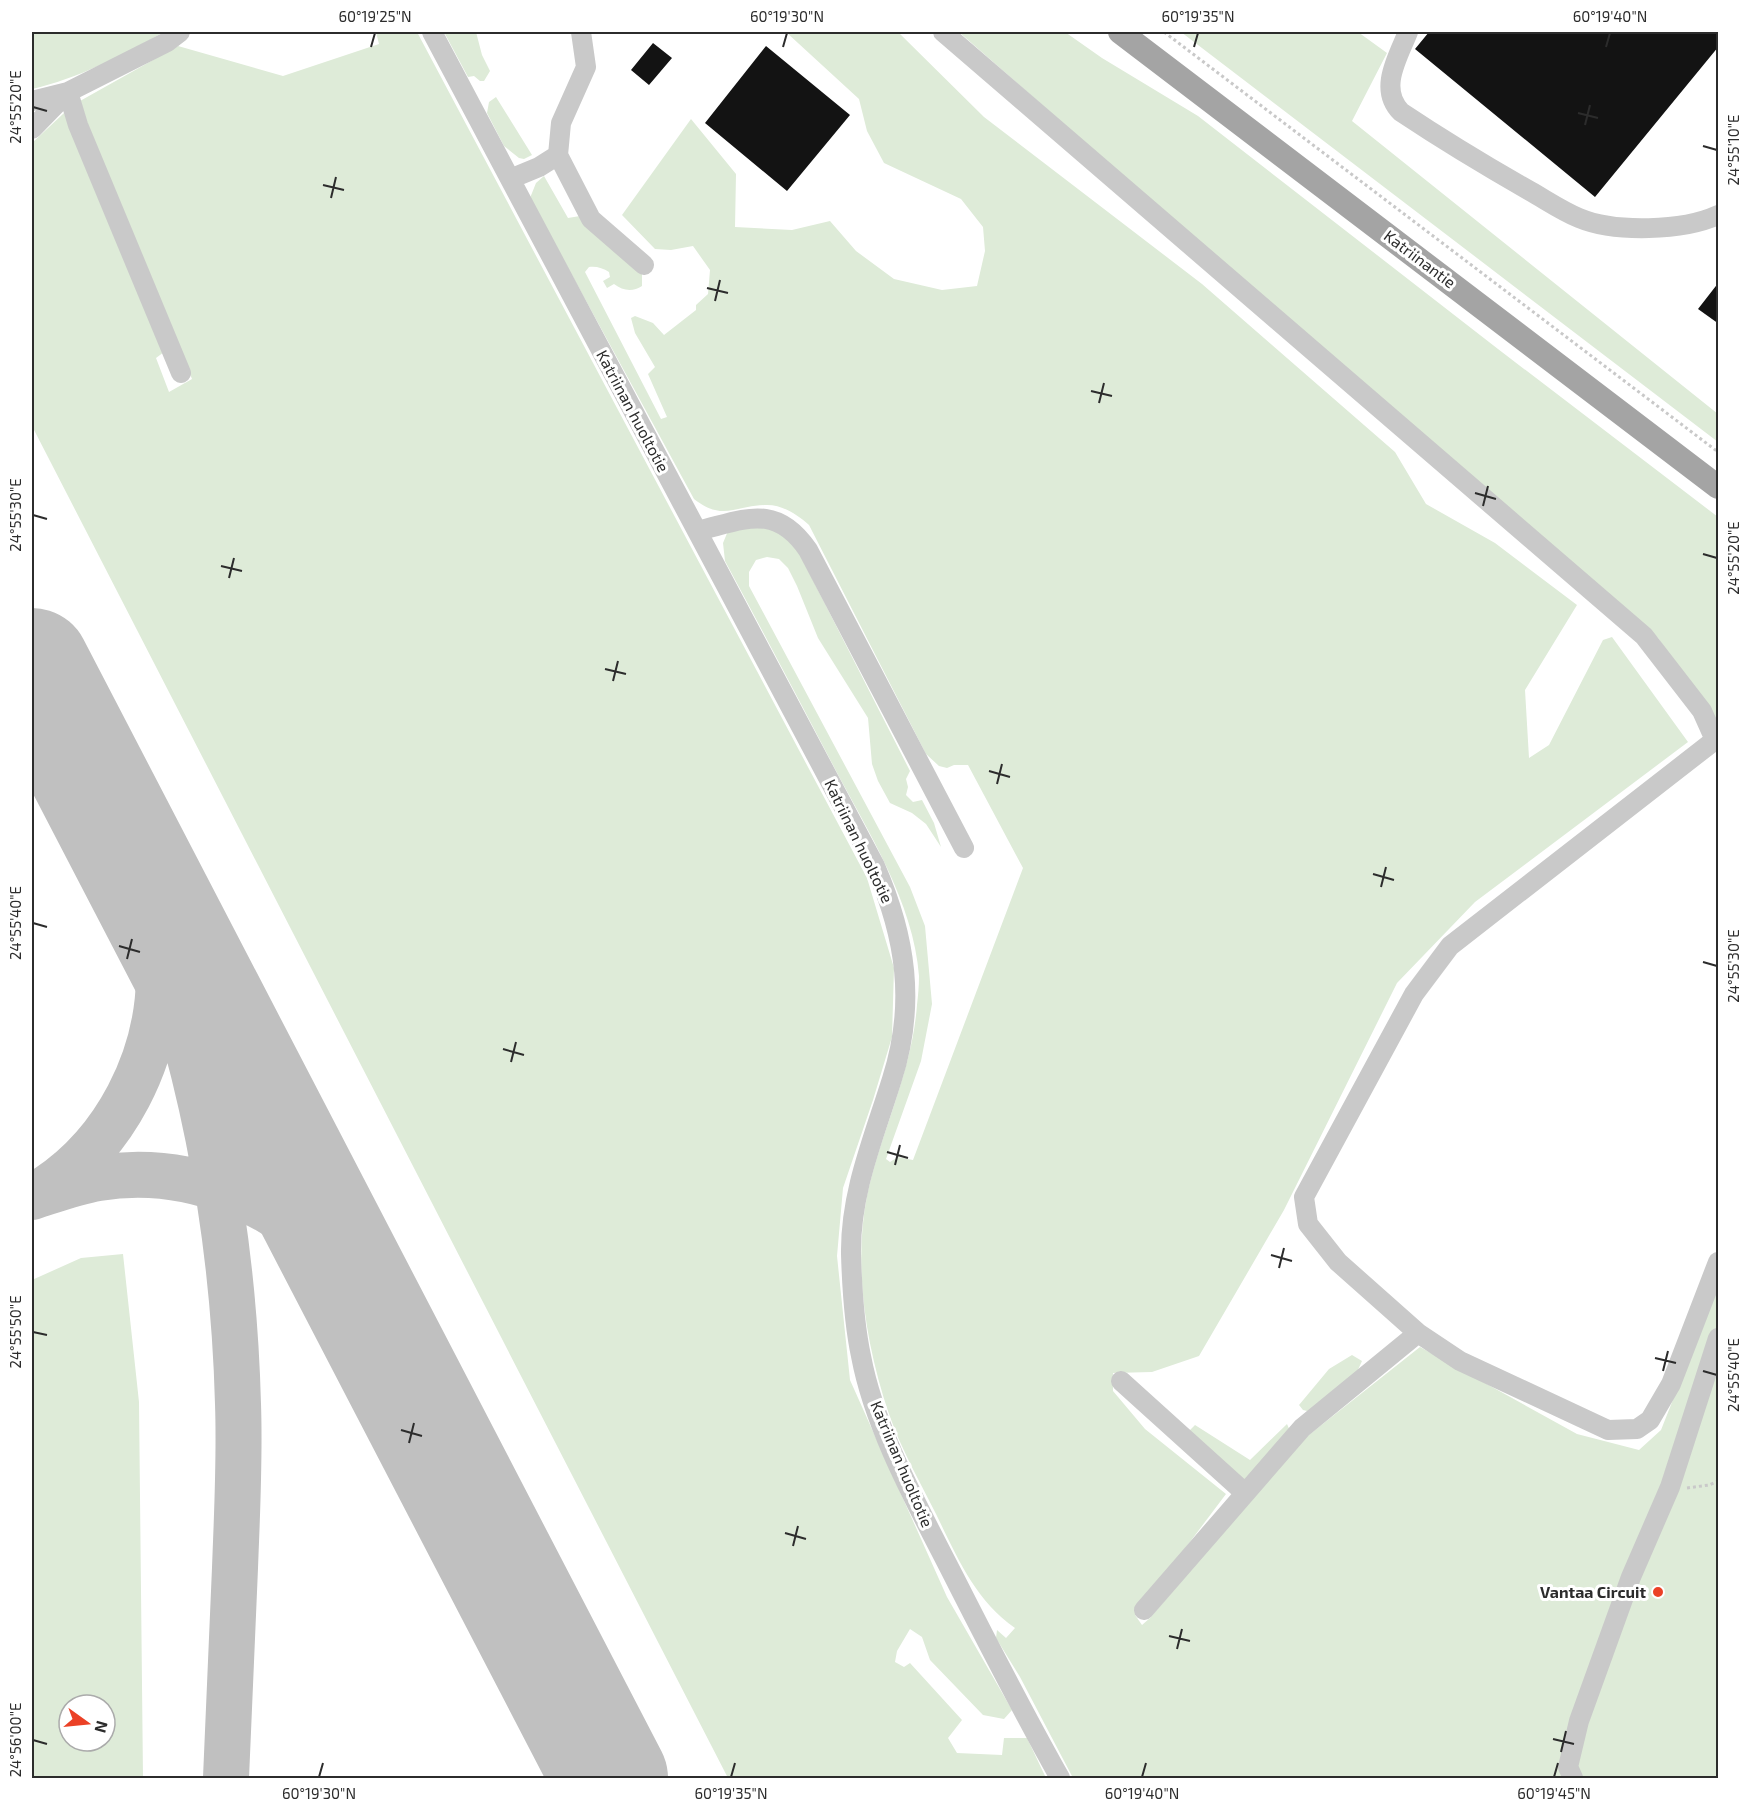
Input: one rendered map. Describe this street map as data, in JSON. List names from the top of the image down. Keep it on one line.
{"streets":{"main road":["Katriinantie"],"lane":["Katriinan huoltotie"]},"places":["Vantaa Circuit"],"north":"right","coordinates":["60°19'25\"N","60°19'30\"N","60°19'35\"N","60°19'40\"N","24°55'20\"E","24°55'10\"E","24°55'30\"E","24°55'40\"E","24°55'50\"E","24°56'00\"E","60°19'45\"N"]}
